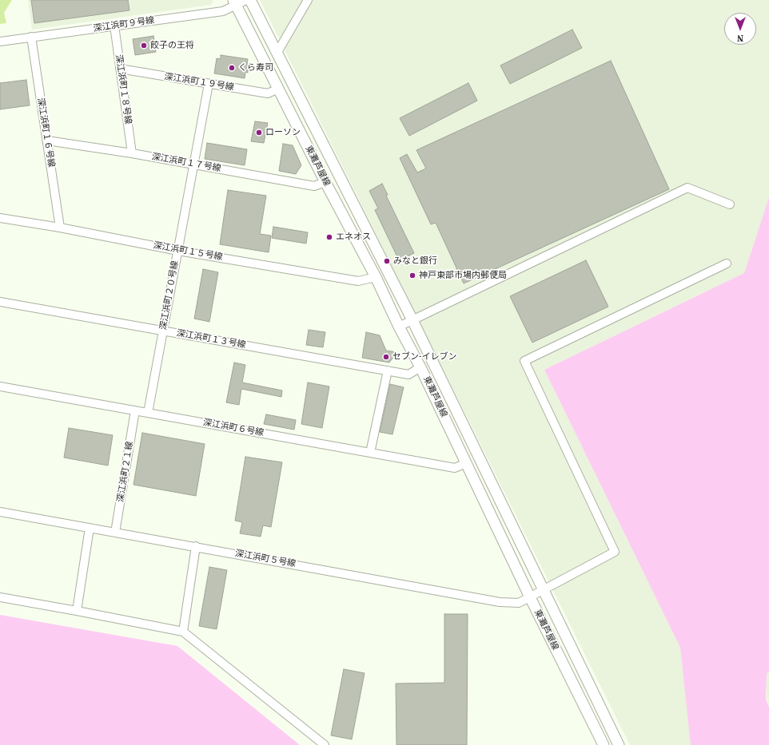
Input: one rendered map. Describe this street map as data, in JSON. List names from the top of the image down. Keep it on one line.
{"streets":{"main road":["東灘芦屋線"],"street":["深江浜町９号線","深江浜町１９号線","深江浜町１８号線","深江浜町１６号線","深江浜町１７号線","深江浜町１５号線","深江浜町２０号線","深江浜町１３号線","深江浜町６号線","深江浜町２１線","深江浜町５号線"]},"crossings":[["深江浜町９号線","深江浜町１８号線"],["深江浜町９号線","深江浜町１６号線"],["深江浜町９号線","東灘芦屋線"],["深江浜町１９号線","深江浜町１８号線"],["深江浜町１９号線","東灘芦屋線"],["深江浜町１９号線","深江浜町２０号線"],["深江浜町１８号線","深江浜町１７号線"],["深江浜町１６号線","深江浜町１７号線"],["深江浜町１６号線","深江浜町１５号線"],["深江浜町１７号線","東灘芦屋線"],["深江浜町１７号線","深江浜町２０号線"],["東灘芦屋線","深江浜町１５号線"],["東灘芦屋線","深江浜町１３号線"],["東灘芦屋線","深江浜町６号線"],["東灘芦屋線","深江浜町５号線"],["深江浜町１５号線","深江浜町２０号線"],["深江浜町２０号線","深江浜町１３号線"],["深江浜町２０号線","深江浜町６号線"],["深江浜町６号線","深江浜町２１線"],["深江浜町２１線","深江浜町５号線"]],"places":["餃子の王将","くら寿司","ローソン","エネオス","みなと銀行","神戸東部市場内郵便局","セブン-イレブン"],"north":"bottom"}
